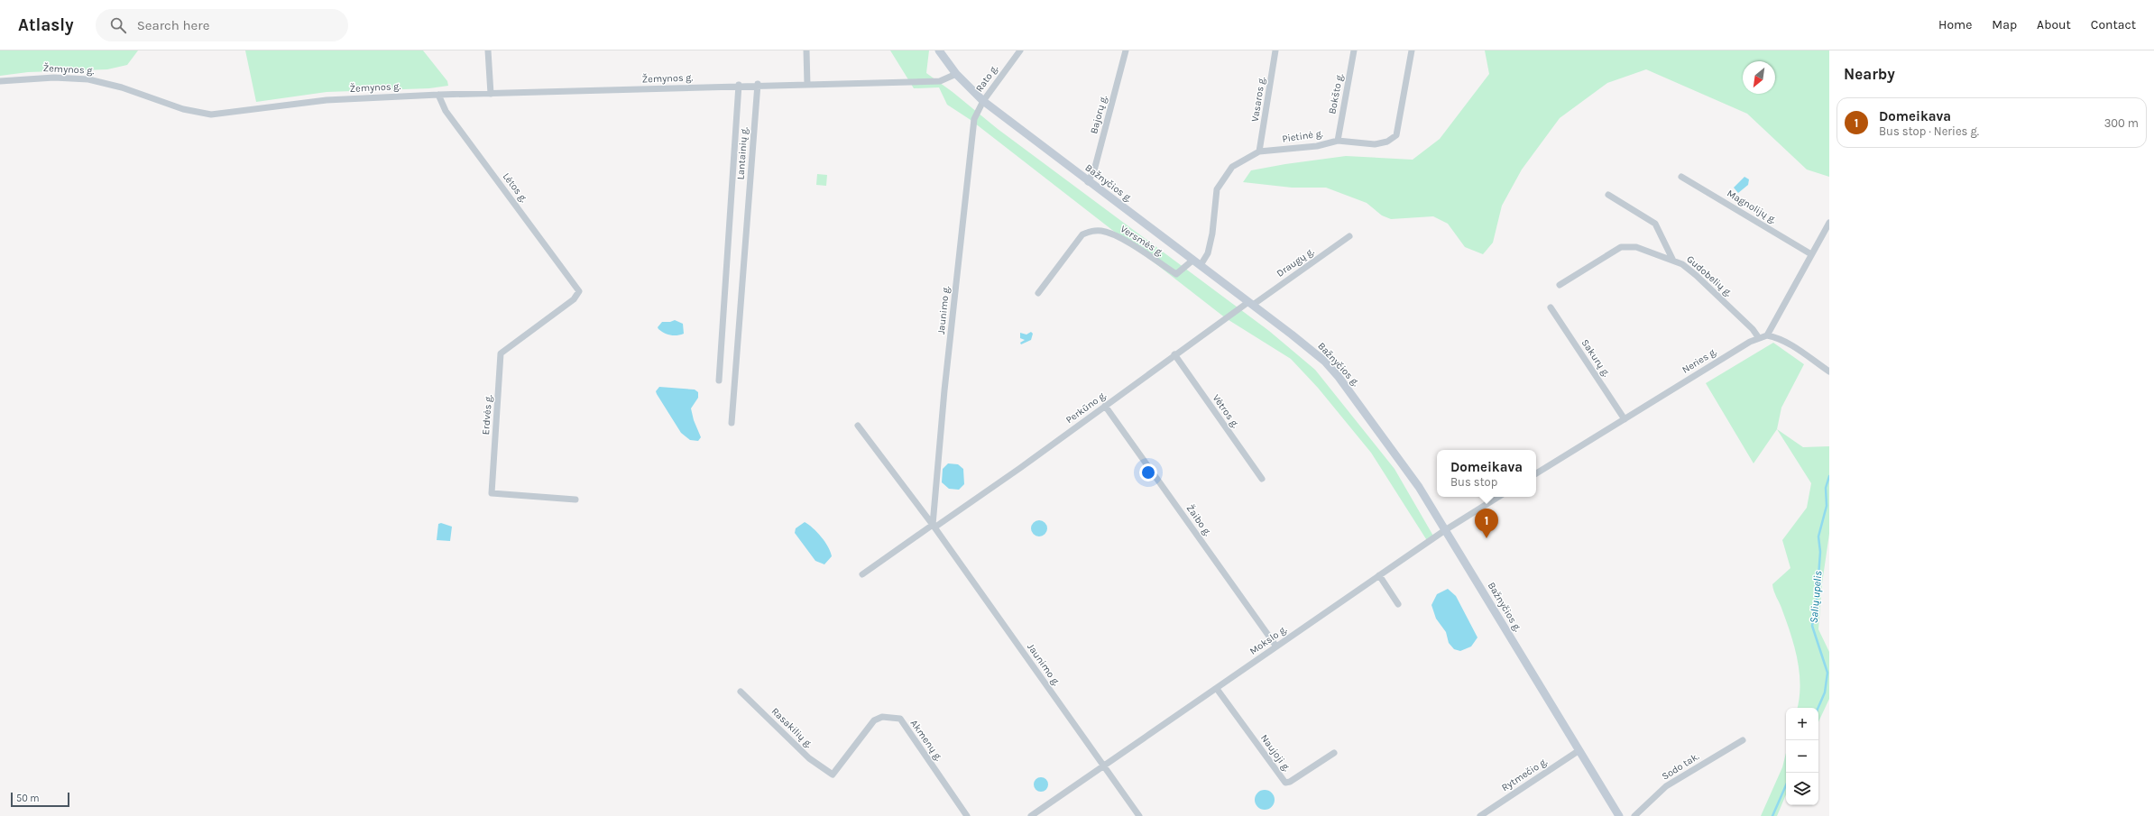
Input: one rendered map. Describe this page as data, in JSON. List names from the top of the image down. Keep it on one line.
{"streets":{"main road":["Bažnyčios g."],"street":["Žemynos g.","Rato g.","Bokšto g.","Vasaros g.","Bajorų g.","Pietinė g.","Lantainių g.","Lėtos g.","Magnolijų g.","Versmės g.","Draugų g.","Gudobelių g.","Jaunimo g.","Sakurų g.","Neries g.","Perkūno g.","Vėtros g.","Erdvės g.","Žaibo g.","Mokslo g.","Rasakilių g.","Akmenų g.","Naujoji g.","Sodo tak.","Rytmečio g."]},"crossings":[["Žemynos g.","Lantainių g."],["Žemynos g.","Lėtos g."],["Rato g.","Bažnyčios g."],["Rato g.","Jaunimo g."],["Bokšto g.","Pietinė g."],["Vasaros g.","Pietinė g."],["Bajorų g.","Bažnyčios g."],["Pietinė g.","Bažnyčios g."],["Pietinė g.","Versmės g."],["Bažnyčios g.","Versmės g."],["Bažnyčios g.","Draugų g."],["Bažnyčios g.","Jaunimo g."],["Bažnyčios g.","Perkūno g."],["Bažnyčios g.","Mokslo g."],["Bažnyčios g.","Rytmečio g."],["Lėtos g.","Erdvės g."],["Draugų g.","Perkūno g."],["Gudobelių g.","Neries g."],["Jaunimo g.","Perkūno g."],["Jaunimo g.","Mokslo g."],["Sakurų g.","Neries g."],["Perkūno g.","Vėtros g."],["Perkūno g.","Žaibo g."],["Žaibo g.","Mokslo g."],["Mokslo g.","Naujoji g."],["Rasakilių g.","Akmenų g."]],"water":["Salių upelis"],"scale_bar":"50 m","north":"bottom left","page":{"header":"Atlasly","search":"Search here","nav":["Home","Map","About","Contact"],"heading":"Nearby","list":[{"mark":"1","name":"Domeikava","note":"Bus stop · Neries g.","value":"300 m"}],"popup":["Domeikava","Bus stop"],"pins":"1","map_buttons":["+","−"],"scale":"50 m"}}
